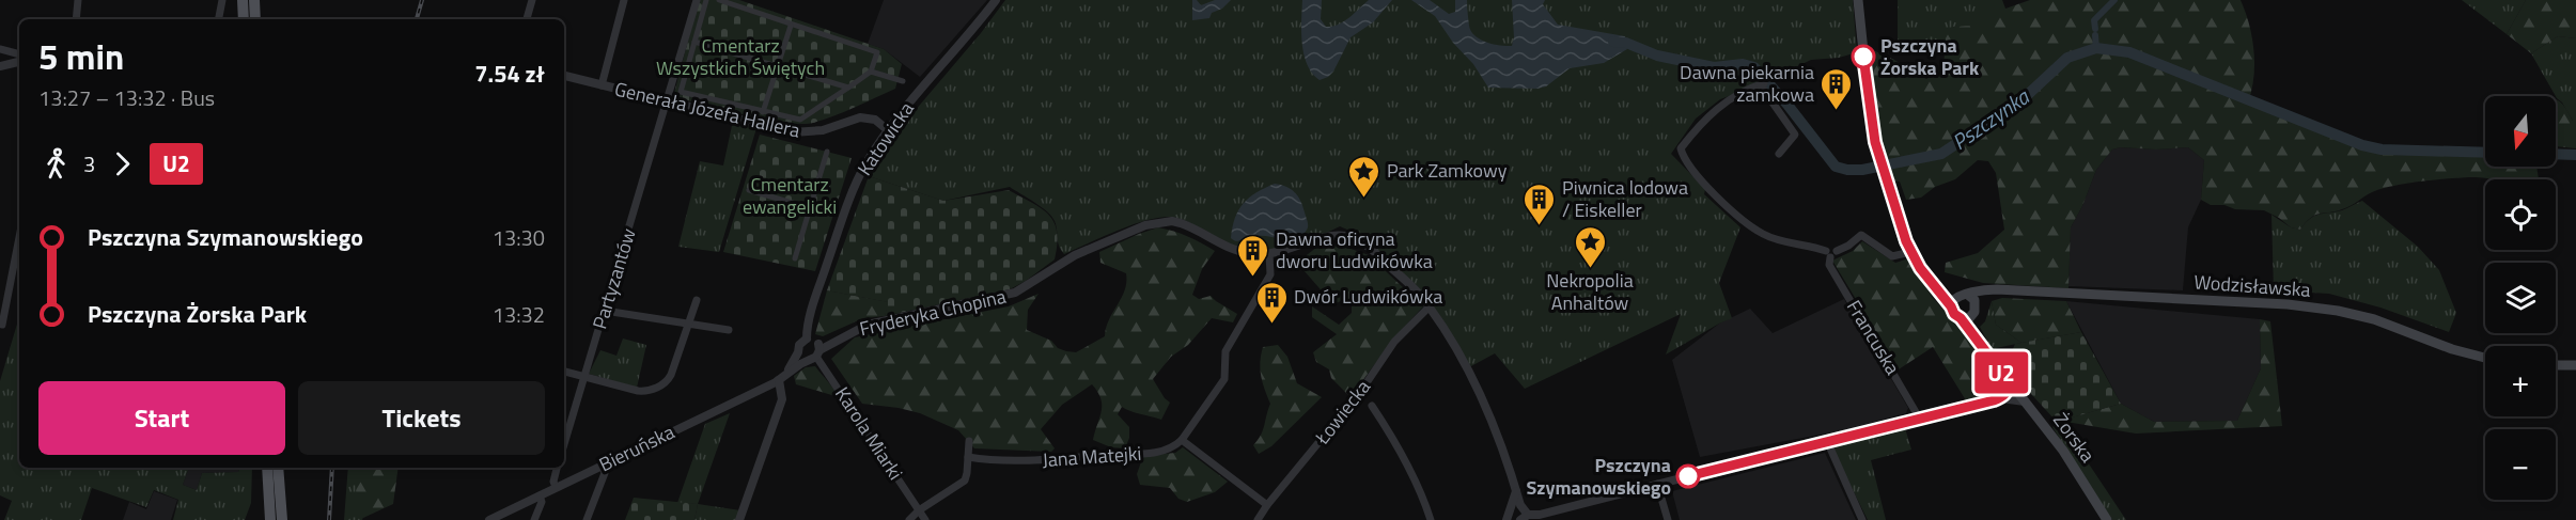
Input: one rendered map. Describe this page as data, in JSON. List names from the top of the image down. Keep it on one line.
{"streets":{"main road":["Wodzisławska","Żorska"],"street":["Generała Józefa Hallera","Katowicka","Partyzantów","Fryderyka Chopina","Francuska","Łowiecka","Karola Miarki","Bieruńska","Jana Matejki"]},"crossings":[["Generała Józefa Hallera","Katowicka"],["Generała Józefa Hallera","Partyzantów"],["Wodzisławska","Żorska"],["Fryderyka Chopina","Łowiecka"],["Fryderyka Chopina","Karola Miarki"],["Fryderyka Chopina","Bieruńska"],["Karola Miarki","Bieruńska"]],"water":["Pszczynka"],"parks":["Cmentarz Wszystkich Świętych","Cmentarz ewangelicki"],"places":{"other":["Pszczyna Żorska Park","Pszczyna Szymanowskiego"],"building":["Dawna piekarnia zamkowa","Piwnica lodowa / Eiskeller","Dawna oficyna dworu Ludwikówka","Dwór Ludwikówka"],"place":["Park Zamkowy","Nekropolia Anhaltów"]},"lines":["bus line U2"],"north":"bottom","page":{"on_map":"U2","heading":["5 min","13:27 – 13:32 · Bus","7.54 zł"],"map_buttons":["+","−"],"legs":["3","U2"],"list":[{"name":"Pszczyna Szymanowskiego","value":"13:30"},{"name":"Pszczyna Żorska Park","value":"13:32"}],"buttons":["Start","Tickets"]}}
